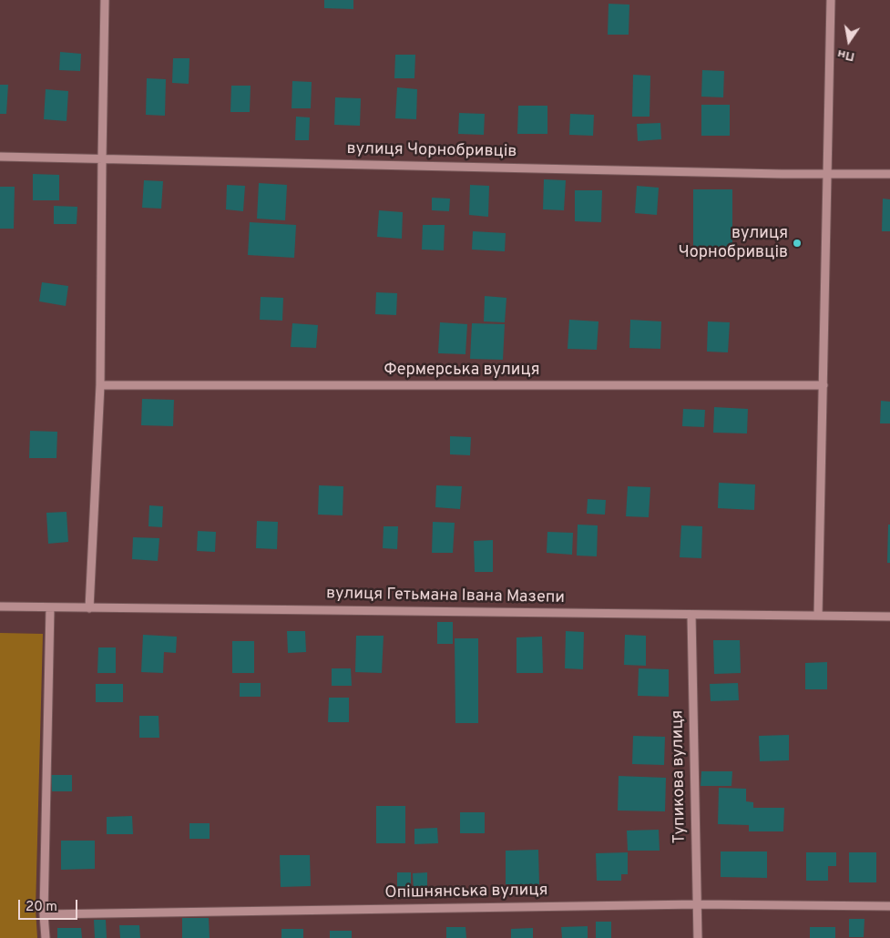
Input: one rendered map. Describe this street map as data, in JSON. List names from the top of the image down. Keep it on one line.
{"streets":{"street":["вулиця Чорнобривців","Фермерська вулиця","вулиця Гетьмана Івана Мазепи","Тупикова вулиця","Опішнянська вулиця"]},"crossings":[["вулиця Гетьмана Івана Мазепи","Тупикова вулиця"],["Тупикова вулиця","Опішнянська вулиця"]],"places":["вулиця Чорнобривців"],"scale_bar":"20 m","north":"bottom"}
